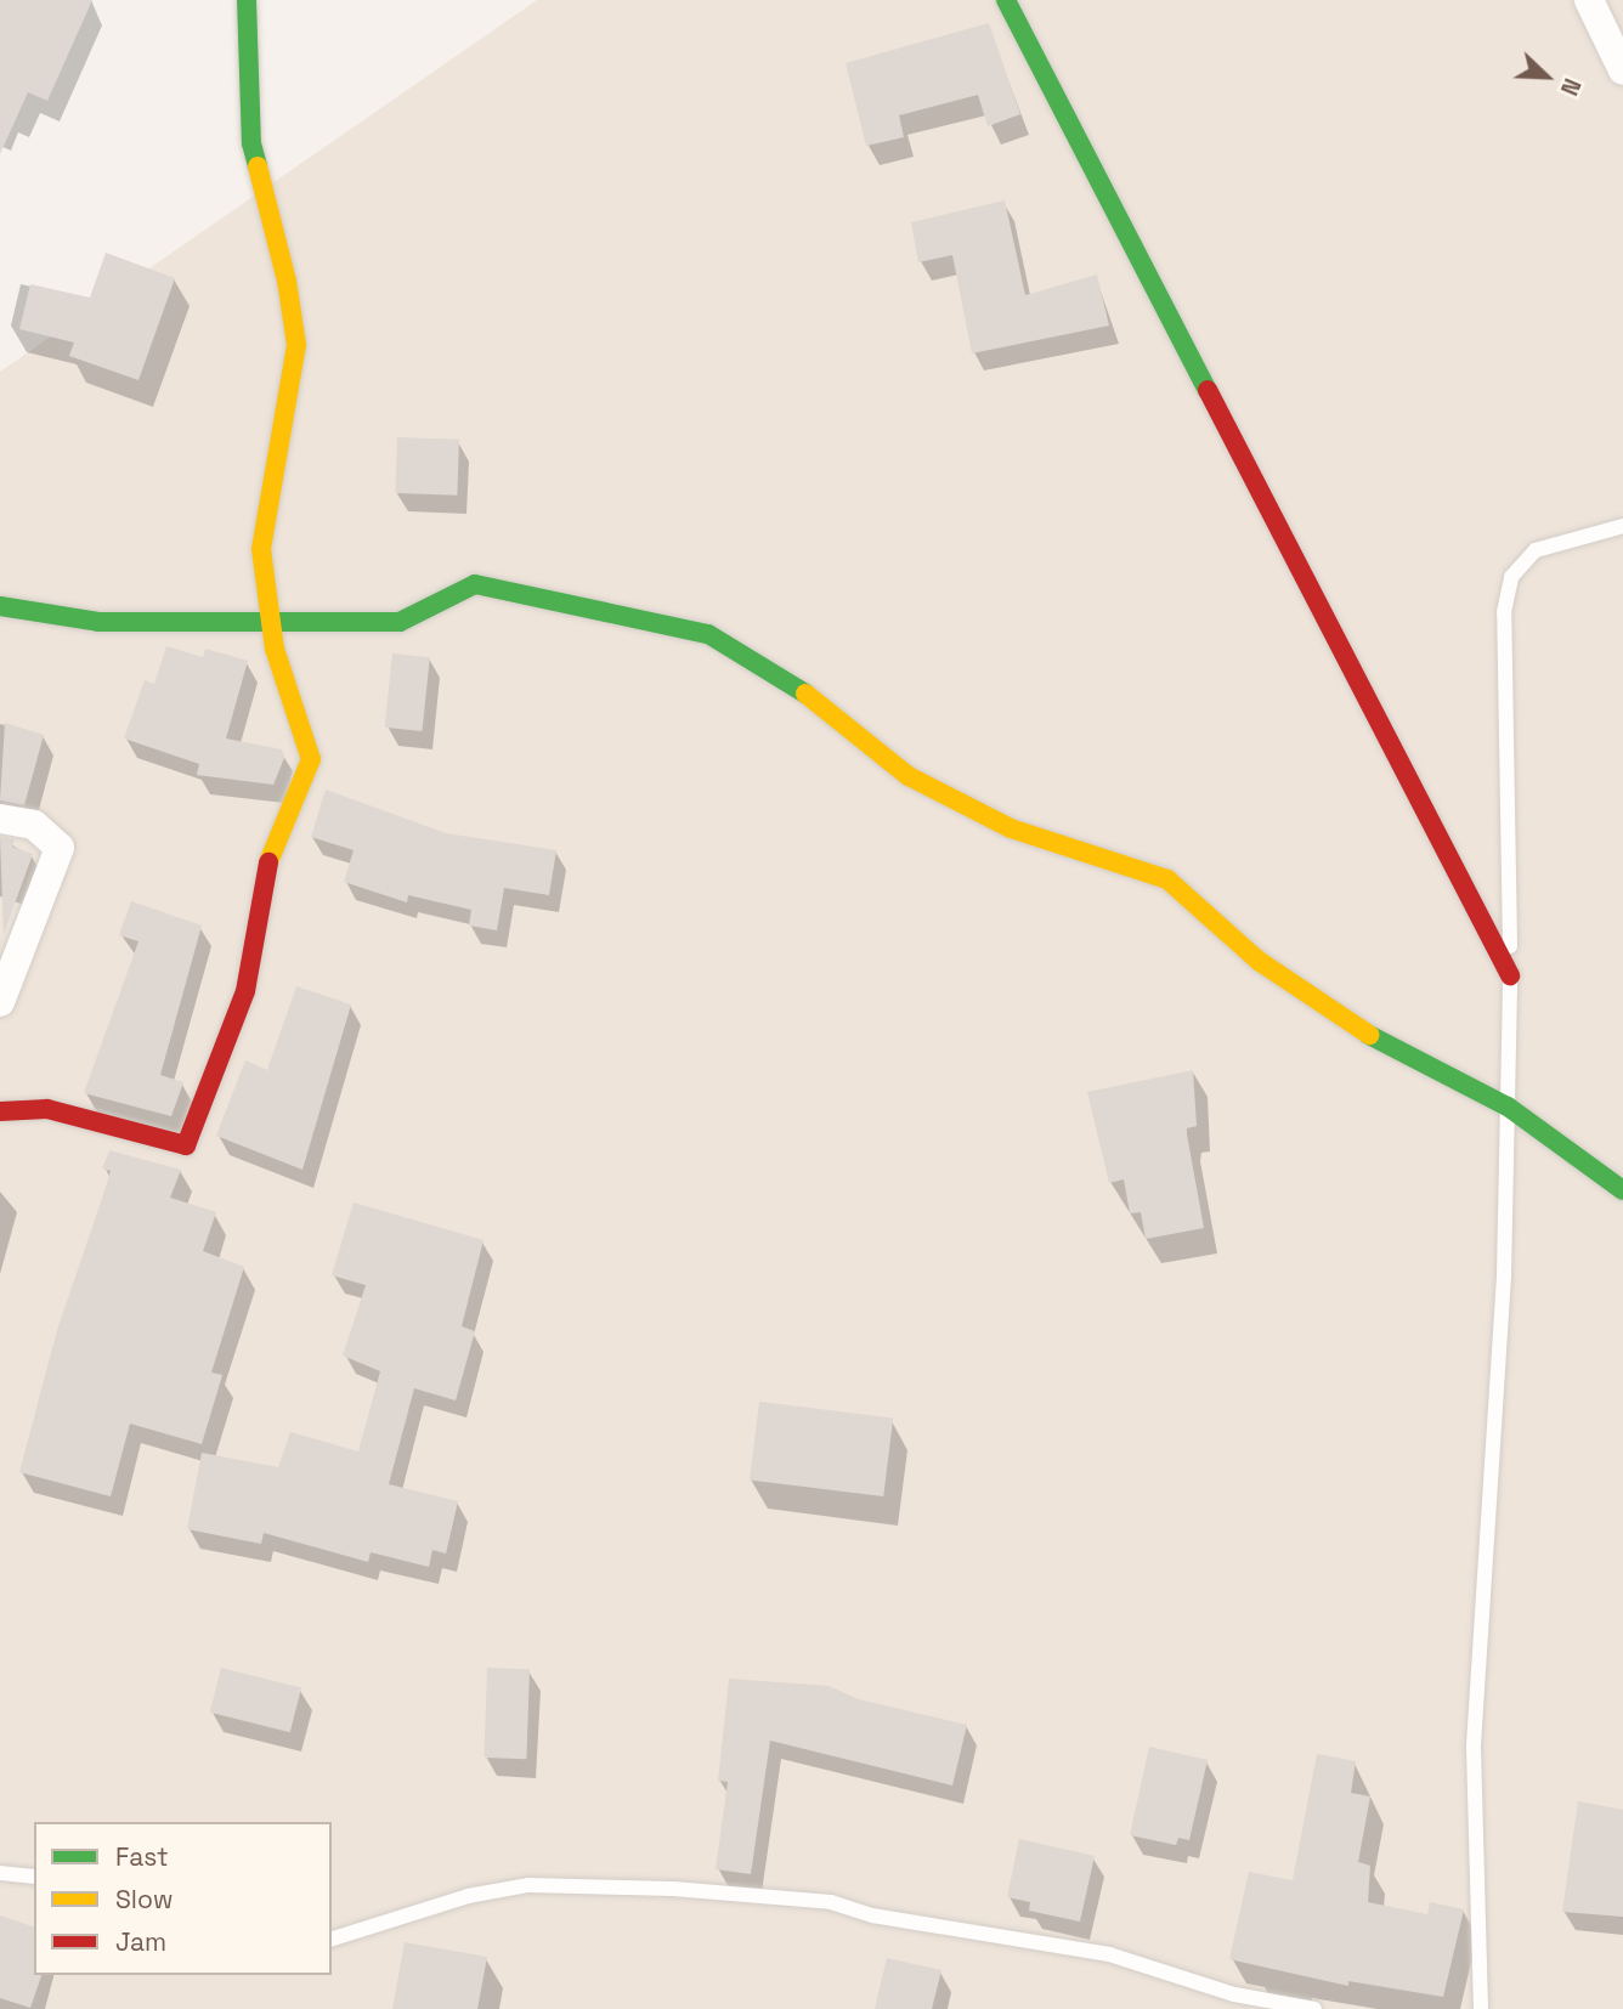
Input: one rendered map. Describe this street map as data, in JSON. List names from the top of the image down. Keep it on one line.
{"legend":["Fast","Slow","Jam"],"north":"bottom right"}
